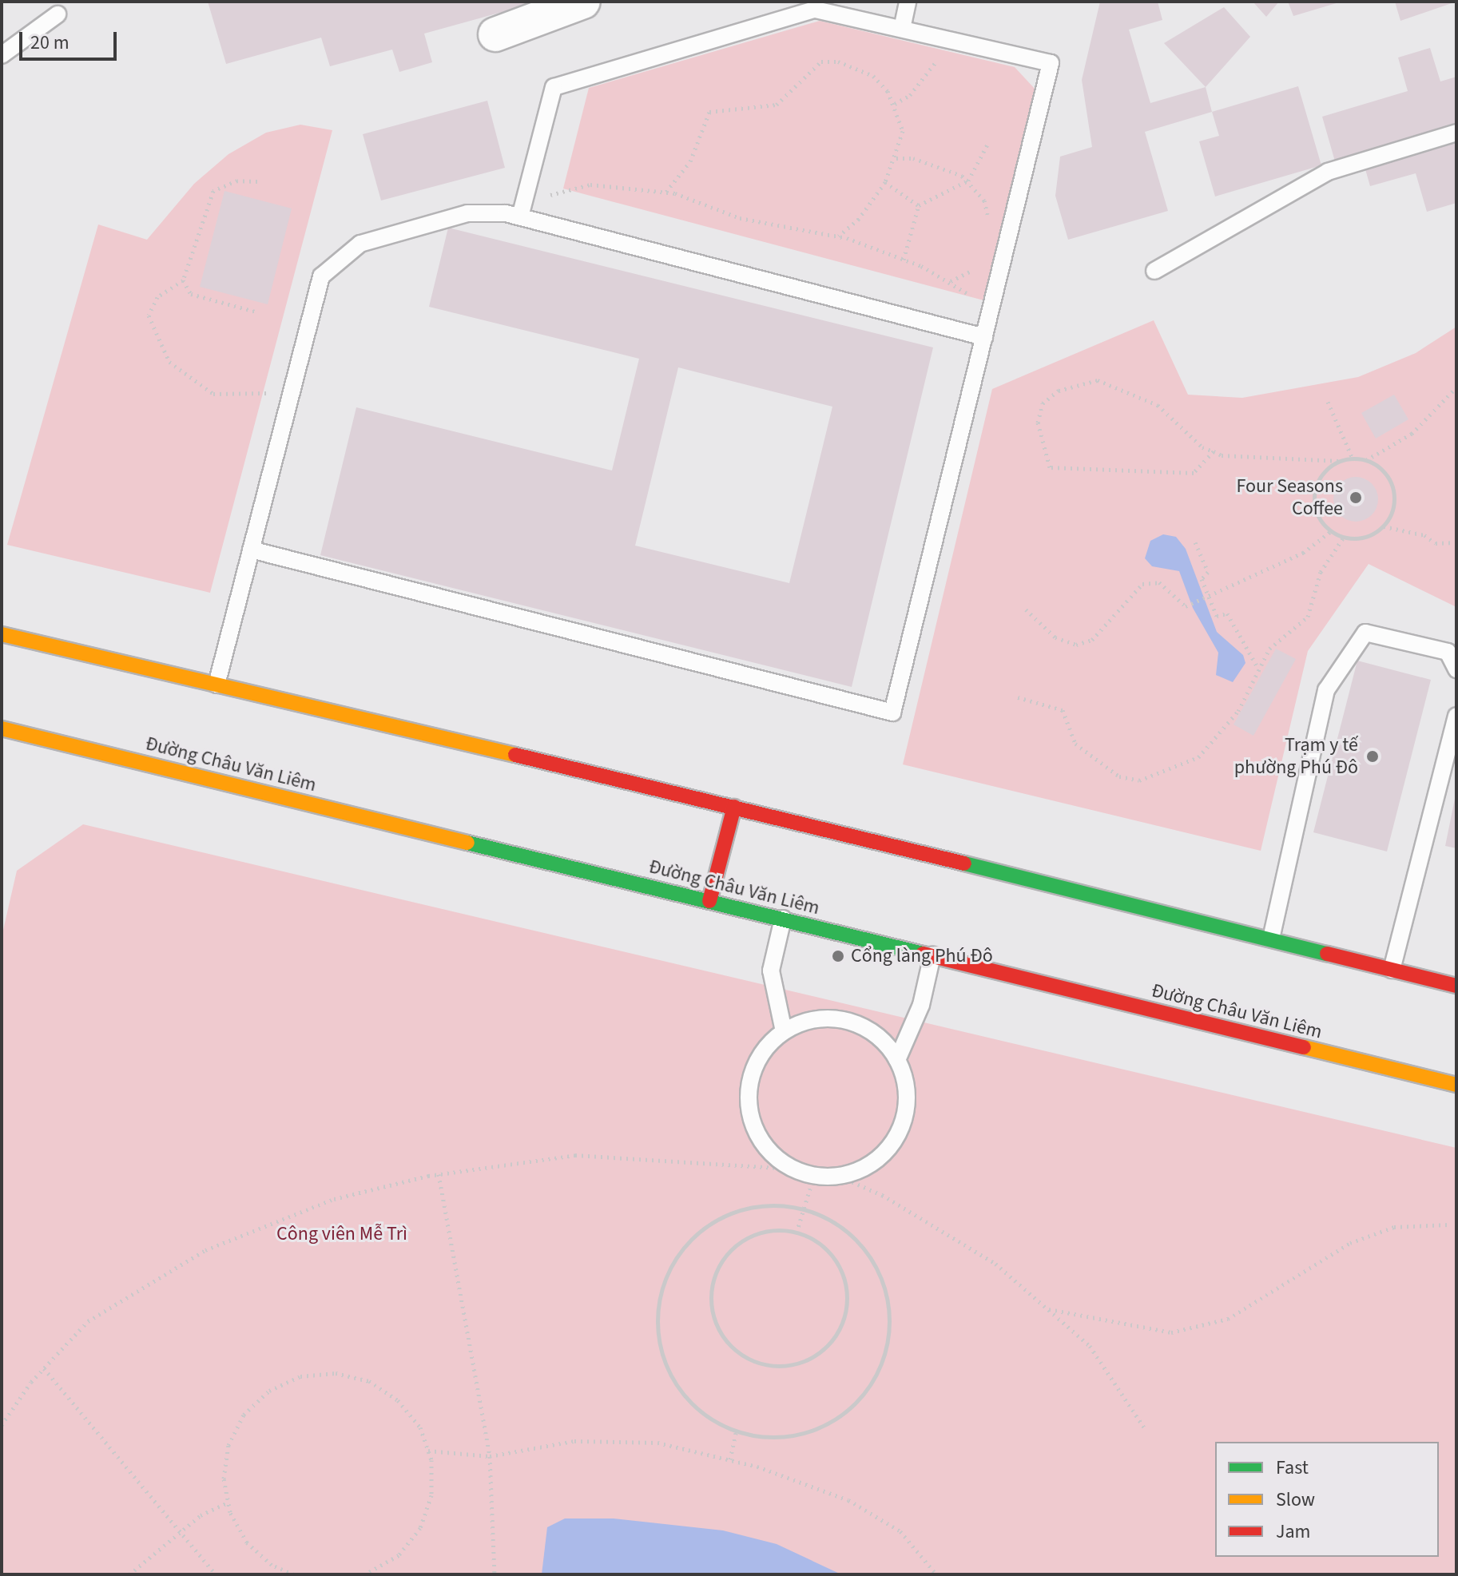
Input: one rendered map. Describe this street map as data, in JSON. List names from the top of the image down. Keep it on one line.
{"streets":{"main road":["Đường Châu Văn Liêm"]},"parks":["Công viên Mễ Trì"],"places":["Four Seasons Coffee","Trạm y tế phường Phú Đô","Cổng làng Phú Đô"],"legend":["Fast","Slow","Jam"],"scale_bar":"20 m"}
